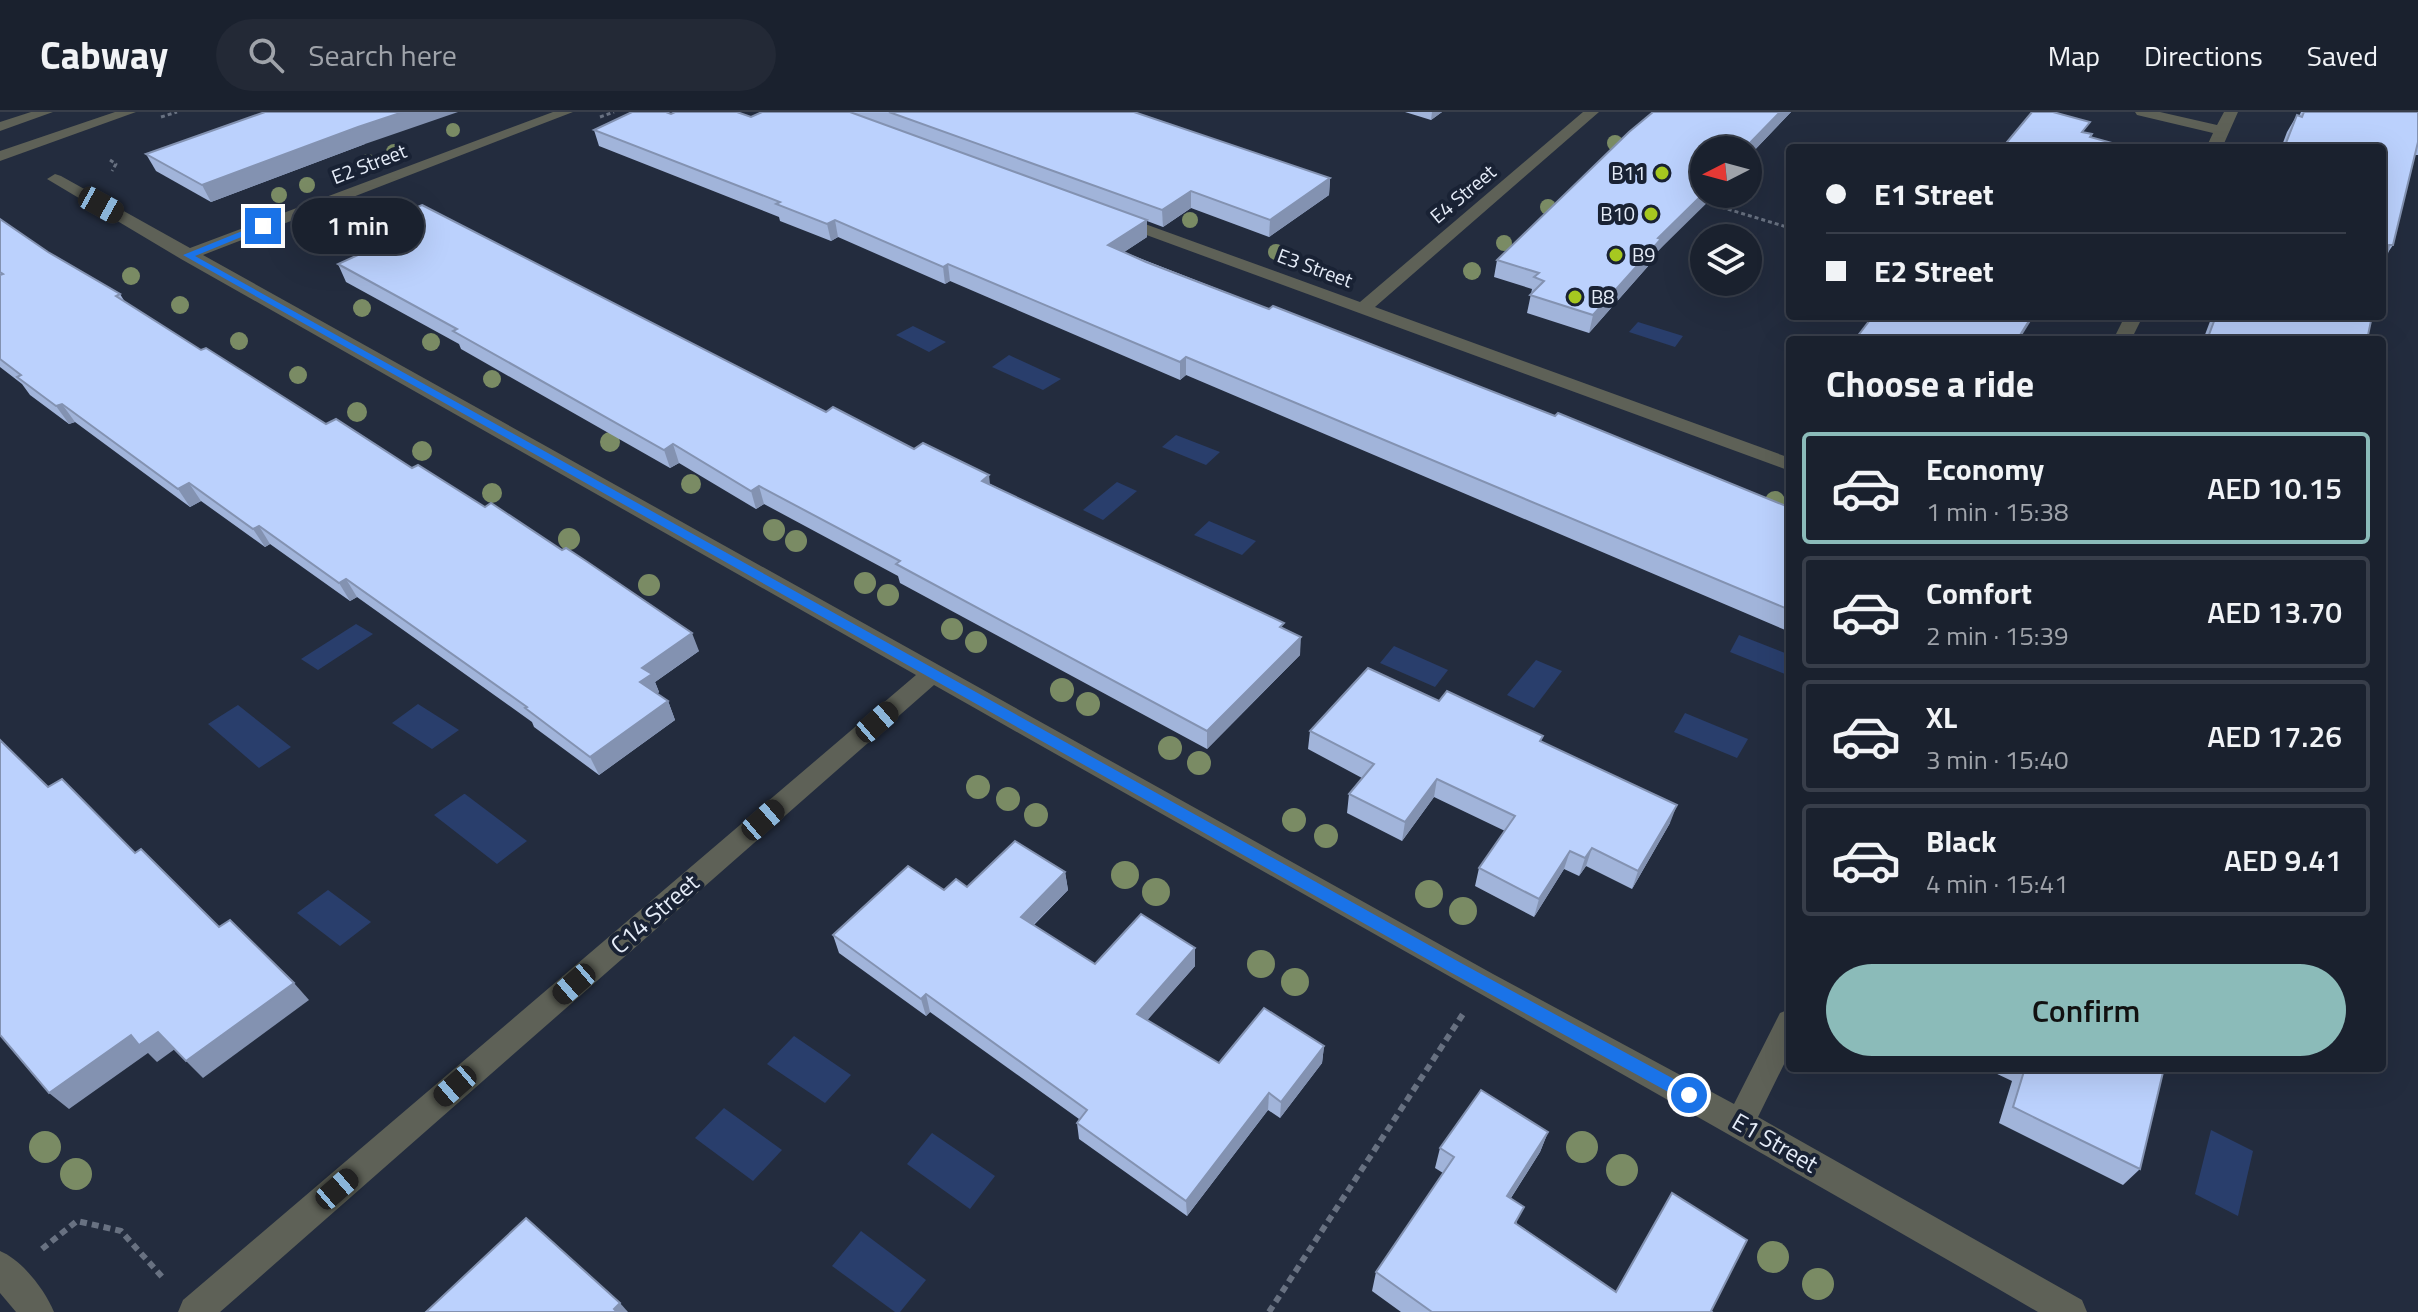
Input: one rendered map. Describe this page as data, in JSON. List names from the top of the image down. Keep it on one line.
{"streets":{"street":["E2 Street","E4 Street","E3 Street","C14 Street","E1 Street"]},"crossings":[["E2 Street","E1 Street"],["E4 Street","E3 Street"],["C14 Street","E1 Street"]],"places":["B11","B10","B9","B8"],"north":"left","page":{"header":"Cabway","search":"Search here","nav":["Map","Directions","Saved"],"banner":["E1 Street","E2 Street"],"bubble":"1 min","heading":"Choose a ride","list":[{"name":"Economy","note":"1 min · 15:38","value":"AED 10.15"},{"name":"Comfort","note":"2 min · 15:39","value":"AED 13.70"},{"name":"XL","note":"3 min · 15:40","value":"AED 17.26"},{"name":"Black","note":"4 min · 15:41","value":"AED 9.41"}],"buttons":"Confirm"}}
